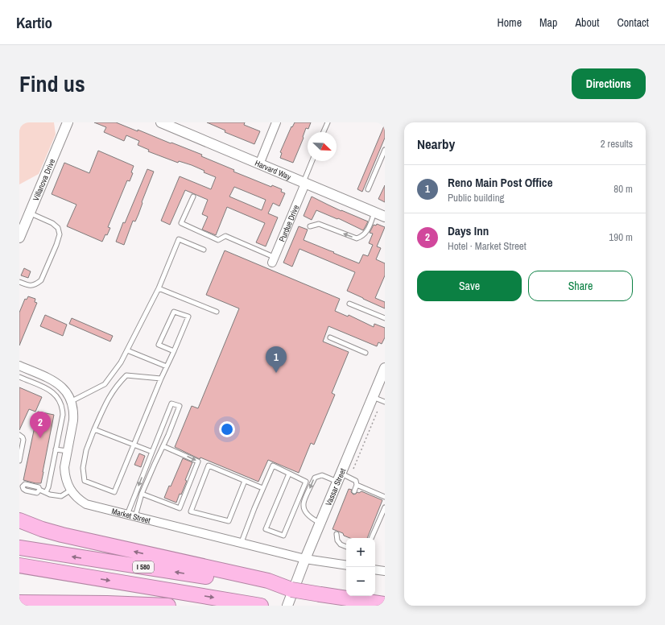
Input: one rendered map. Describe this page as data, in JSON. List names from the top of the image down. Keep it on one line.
{"streets":{"highway":["I 580"],"street":["Harvard Way","Villanova Drive","Purdue Drive","Vassar Street","Market Street"]},"crossings":[["Harvard Way","Purdue Drive"],["Vassar Street","Market Street"]],"north":"bottom right","page":{"header":"Kartio","nav":["Home","Map","About","Contact"],"title":"Find us","buttons":["Directions",["Save","Share"]],"heading":["Nearby","2 results"],"list":[{"mark":"1","name":"Reno Main Post Office","note":"Public building","value":"80 m"},{"mark":"2","name":"Days Inn","note":"Hotel · Market Street","value":"190 m"}],"pins":["1","2"],"map_buttons":["+","−"]}}
